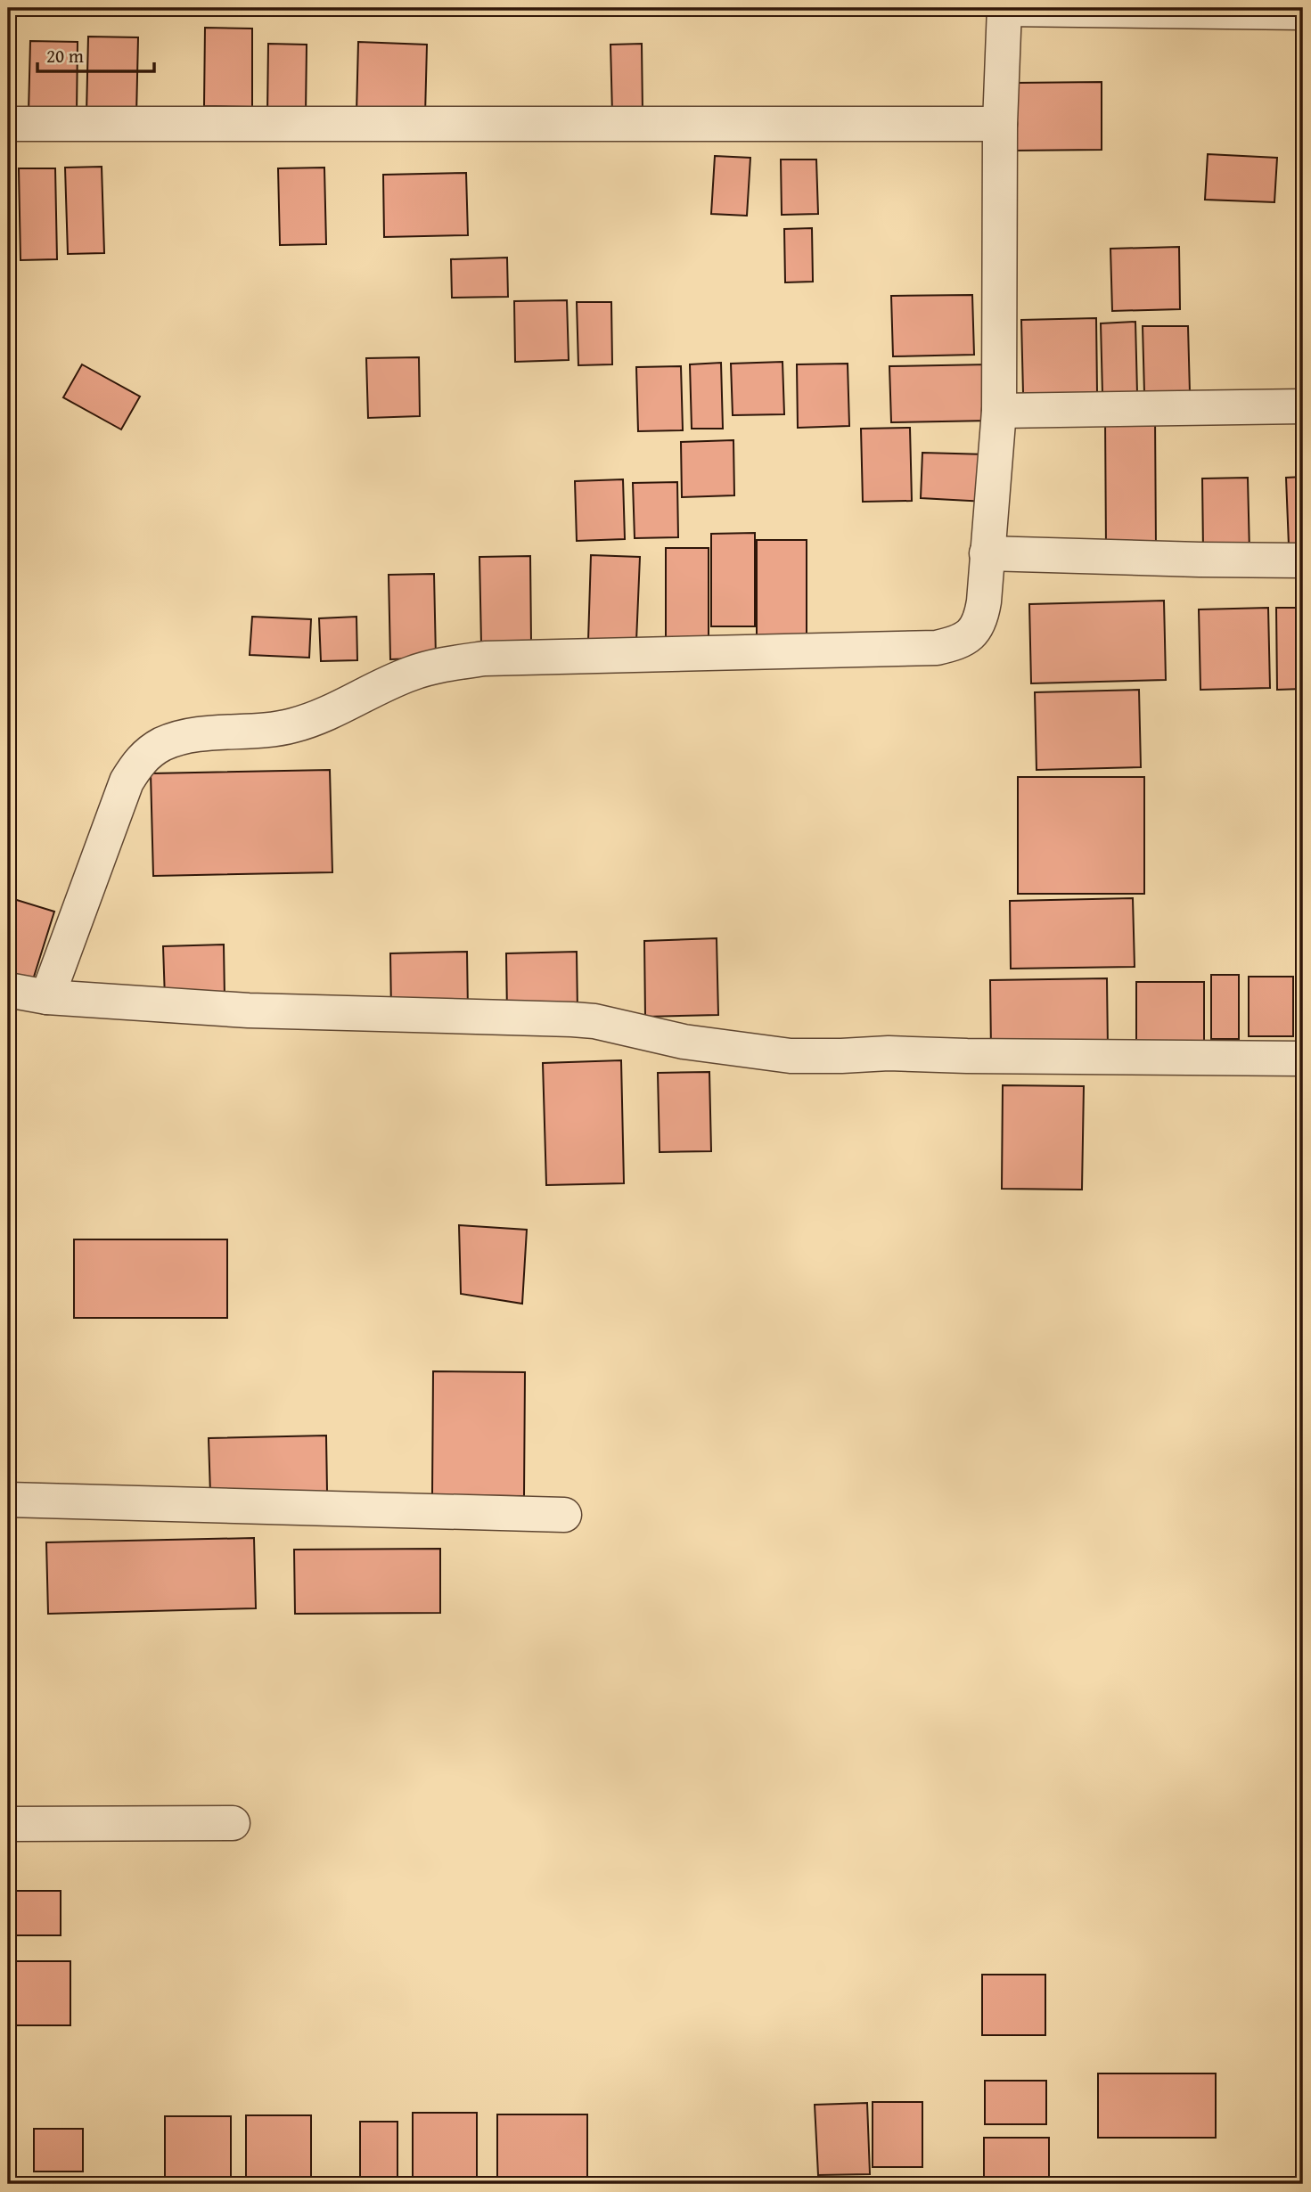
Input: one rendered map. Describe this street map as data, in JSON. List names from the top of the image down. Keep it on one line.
{"scale_bar":"20 m"}
